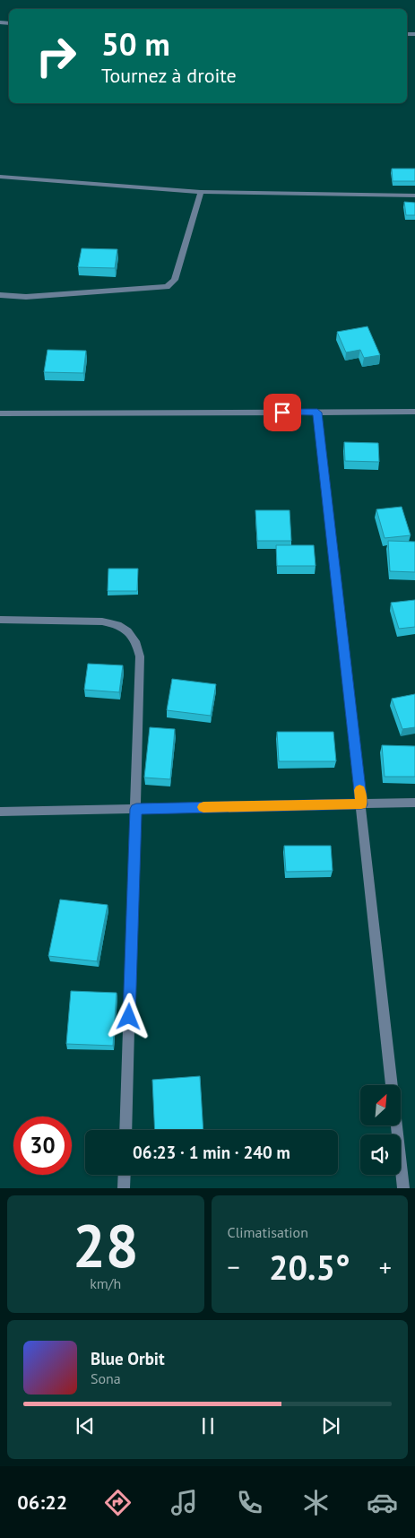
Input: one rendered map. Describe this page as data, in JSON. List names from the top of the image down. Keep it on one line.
{"north":"top right","page":{"turn":["50 m","Tournez à droite"],"limit":"30","trip":"06:23 · 1 min · 240 m","tile":[["28","km/h"],"Climatisation"],"heat":["−","20.5°","+"],"song":["Blue Orbit","Sona"],"tabs":"06:22"}}
